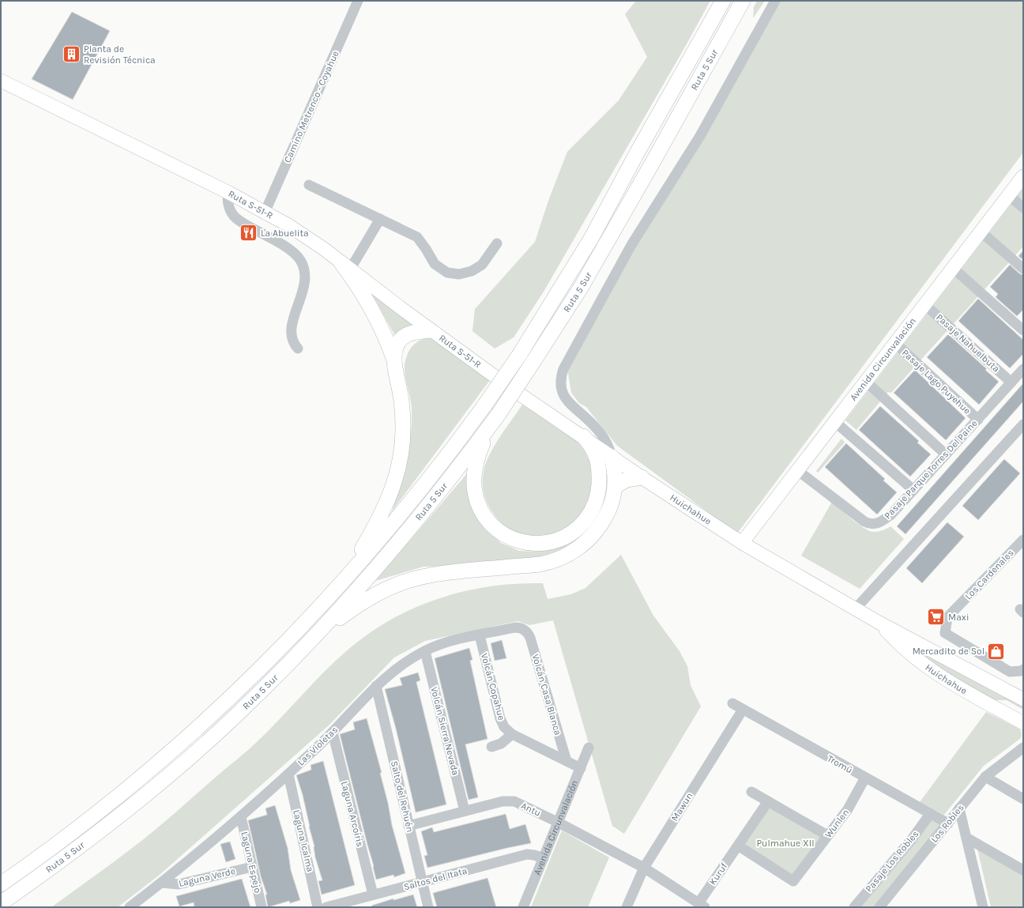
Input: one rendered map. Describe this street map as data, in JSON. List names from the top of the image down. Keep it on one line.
{"streets":{"highway":["Ruta 5 Sur"],"main road":["Ruta S-51-R","Avenida Circunvalación","Huichahue"],"street":["Camino Metrenco - Coyahue","Pasaje Nahuelbuta","Pasaje Lago Puyehue","Pasaje Parque Torres Del Paine","Los Cardenales","Volcán Copahue","Volcán Casa Blanca","Volcán Sierra Nevada","Las Violetas","Tromü","Salto del Rehuén","Mawun","Antu","Laguna Arcoíris","Wunlen","Los Robles","Laguna Icalma","Pasaje Los Robles","Laguna Espejo","Kuruf","Laguna Verde","Saltos del Itata"]},"crossings":[["Camino Metrenco - Coyahue","Ruta S-51-R"],["Ruta S-51-R","Huichahue"],["Pasaje Nahuelbuta","Avenida Circunvalación"],["Pasaje Nahuelbuta","Pasaje Parque Torres Del Paine"],["Avenida Circunvalación","Pasaje Lago Puyehue"],["Avenida Circunvalación","Pasaje Parque Torres Del Paine"],["Avenida Circunvalación","Huichahue"],["Avenida Circunvalación","Volcán Copahue"],["Avenida Circunvalación","Antu"],["Avenida Circunvalación","Saltos del Itata"],["Pasaje Lago Puyehue","Pasaje Parque Torres Del Paine"],["Volcán Copahue","Volcán Casa Blanca"],["Volcán Copahue","Las Violetas"],["Volcán Casa Blanca","Las Violetas"],["Volcán Sierra Nevada","Las Violetas"],["Volcán Sierra Nevada","Antu"],["Las Violetas","Salto del Rehuén"],["Las Violetas","Laguna Arcoíris"],["Las Violetas","Laguna Icalma"],["Las Violetas","Laguna Espejo"],["Las Violetas","Laguna Verde"],["Tromü","Mawun"],["Tromü","Wunlen"],["Tromü","Los Robles"],["Tromü","Pasaje Los Robles"],["Salto del Rehuén","Antu"],["Salto del Rehuén","Saltos del Itata"],["Mawun","Antu"],["Antu","Kuruf"],["Laguna Arcoíris","Saltos del Itata"],["Wunlen","Kuruf"],["Laguna Espejo","Laguna Verde"]],"parks":["Pulmahue XII"],"places":{"building":["Planta de Revisión Técnica"],"restaurant":["La Abuelita"],"supermarket":["Maxi"],"shop":["Mercadito de Sol"]}}
